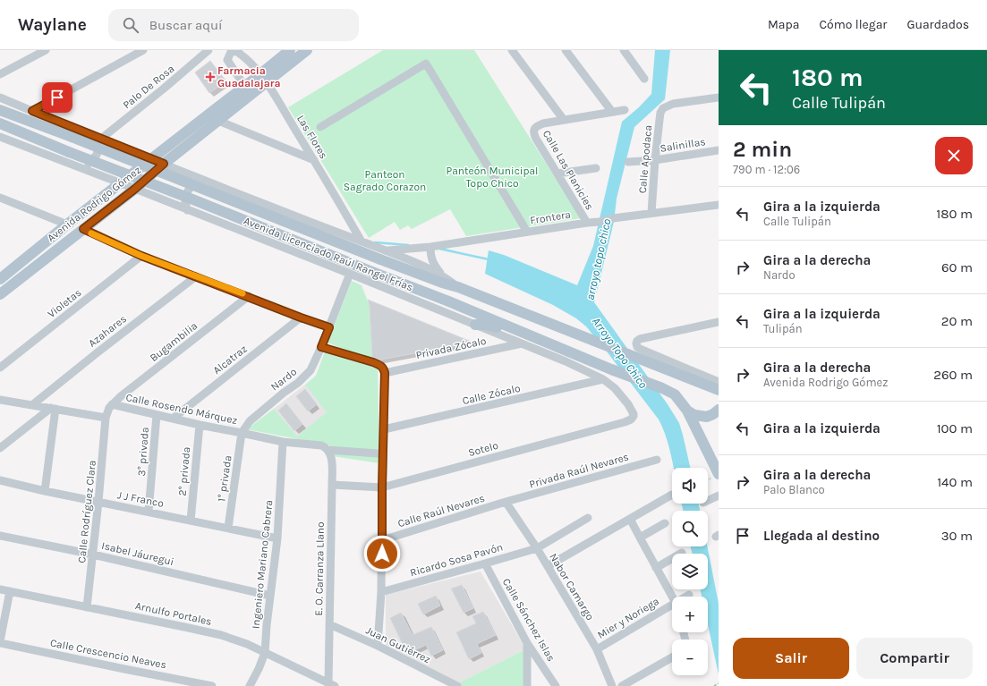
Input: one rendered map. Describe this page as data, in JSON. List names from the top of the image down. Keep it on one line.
{"streets":{"main road":["Avenida Rodrigo Gómez"],"street":["Palo De Rosa","Las Flores","Salinillas","Calle Apodaca","Calle Las Planicies","Frontera","Avenida Licenciado Raúl Rangel Frías","Violetas","Azahares","Bugambilia","Privada Zócalo","Alcatraz","Nardo","Calle Zócalo","Calle Rosendo Márquez","Sotelo","3° privada","Privada Raúl Nevares","2° privada","1° privada","J J Franco","Calle Raúl Nevares","Calle Rodríguez Clara","Isabel Jáuregui","Ricardo Sosa Pavón","Ingeniero Mariano Cabrera","E. O. Carranza Llano","Nabor Camargo","Arnulfo Portales","Mier y Noriega","Calle Sánchez Islas","Juan Gutiérrez","Calle Crescencio Neaves"]},"crossings":[["Las Flores","Avenida Rodrigo Gómez"],["Salinillas","Calle Apodaca"],["Calle Apodaca","Frontera"],["Calle Las Planicies","Frontera"],["Avenida Rodrigo Gómez","Avenida Licenciado Raúl Rangel Frías"],["Avenida Licenciado Raúl Rangel Frías","Privada Zócalo"],["Avenida Licenciado Raúl Rangel Frías","Nardo"],["Avenida Licenciado Raúl Rangel Frías","Calle Zócalo"],["Avenida Licenciado Raúl Rangel Frías","Sotelo"],["Bugambilia","Calle Rosendo Márquez"],["Alcatraz","Calle Rosendo Márquez"],["Nardo","Calle Rosendo Márquez"],["Nardo","1° privada"],["Calle Rosendo Márquez","3° privada"],["Calle Rosendo Márquez","2° privada"],["Calle Rosendo Márquez","1° privada"],["Calle Rosendo Márquez","Calle Rodríguez Clara"],["Calle Rosendo Márquez","Ingeniero Mariano Cabrera"],["Calle Rosendo Márquez","E. O. Carranza Llano"],["Sotelo","E. O. Carranza Llano"],["3° privada","J J Franco"],["Privada Raúl Nevares","Calle Raúl Nevares"],["Privada Raúl Nevares","Nabor Camargo"],["2° privada","J J Franco"],["1° privada","J J Franco"],["J J Franco","Calle Rodríguez Clara"],["J J Franco","Ingeniero Mariano Cabrera"],["Calle Raúl Nevares","Nabor Camargo"],["Calle Rodríguez Clara","Isabel Jáuregui"],["Calle Rodríguez Clara","Arnulfo Portales"],["Isabel Jáuregui","Ingeniero Mariano Cabrera"],["Ricardo Sosa Pavón","Nabor Camargo"],["Ricardo Sosa Pavón","Calle Sánchez Islas"],["Ingeniero Mariano Cabrera","Arnulfo Portales"],["E. O. Carranza Llano","Arnulfo Portales"],["E. O. Carranza Llano","Juan Gutiérrez"],["Nabor Camargo","Mier y Noriega"]],"water":["arroyo topo chico","Arroyo Topo Chico"],"parks":["Panteón Municipal Topo Chico","Panteon Sagrado Corazon"],"places":{"health":["Farmacia Guadalajara"]},"page":{"header":"Waylane","search":"Buscar aquí","nav":["Mapa","Cómo llegar","Guardados"],"turn":["180 m","Calle Tulipán"],"heading":["2 min","790 m · 12:06"],"list":[{"name":"Gira a la izquierda","note":"Calle Tulipán","value":"180 m"},{"name":"Gira a la derecha","note":"Nardo","value":"60 m"},{"name":"Gira a la izquierda","note":"Tulipán","value":"20 m"},{"name":"Gira a la derecha","note":"Avenida Rodrigo Gómez","value":"260 m"},{"name":"Gira a la izquierda","value":"100 m"},{"name":"Gira a la derecha","note":"Palo Blanco","value":"140 m"},{"name":"Llegada al destino","value":"30 m"}],"map_buttons":["+","−"],"buttons":["Salir","Compartir"]}}
